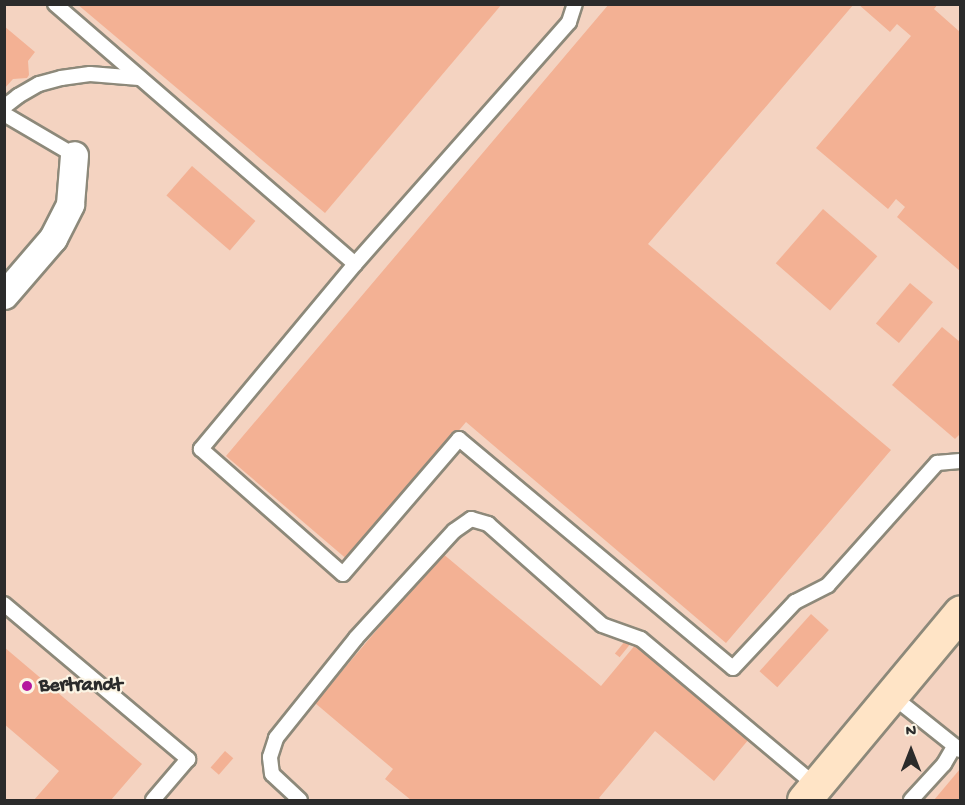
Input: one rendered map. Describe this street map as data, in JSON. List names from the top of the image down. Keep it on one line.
{"places":["Bertrandt"],"north":"top"}
